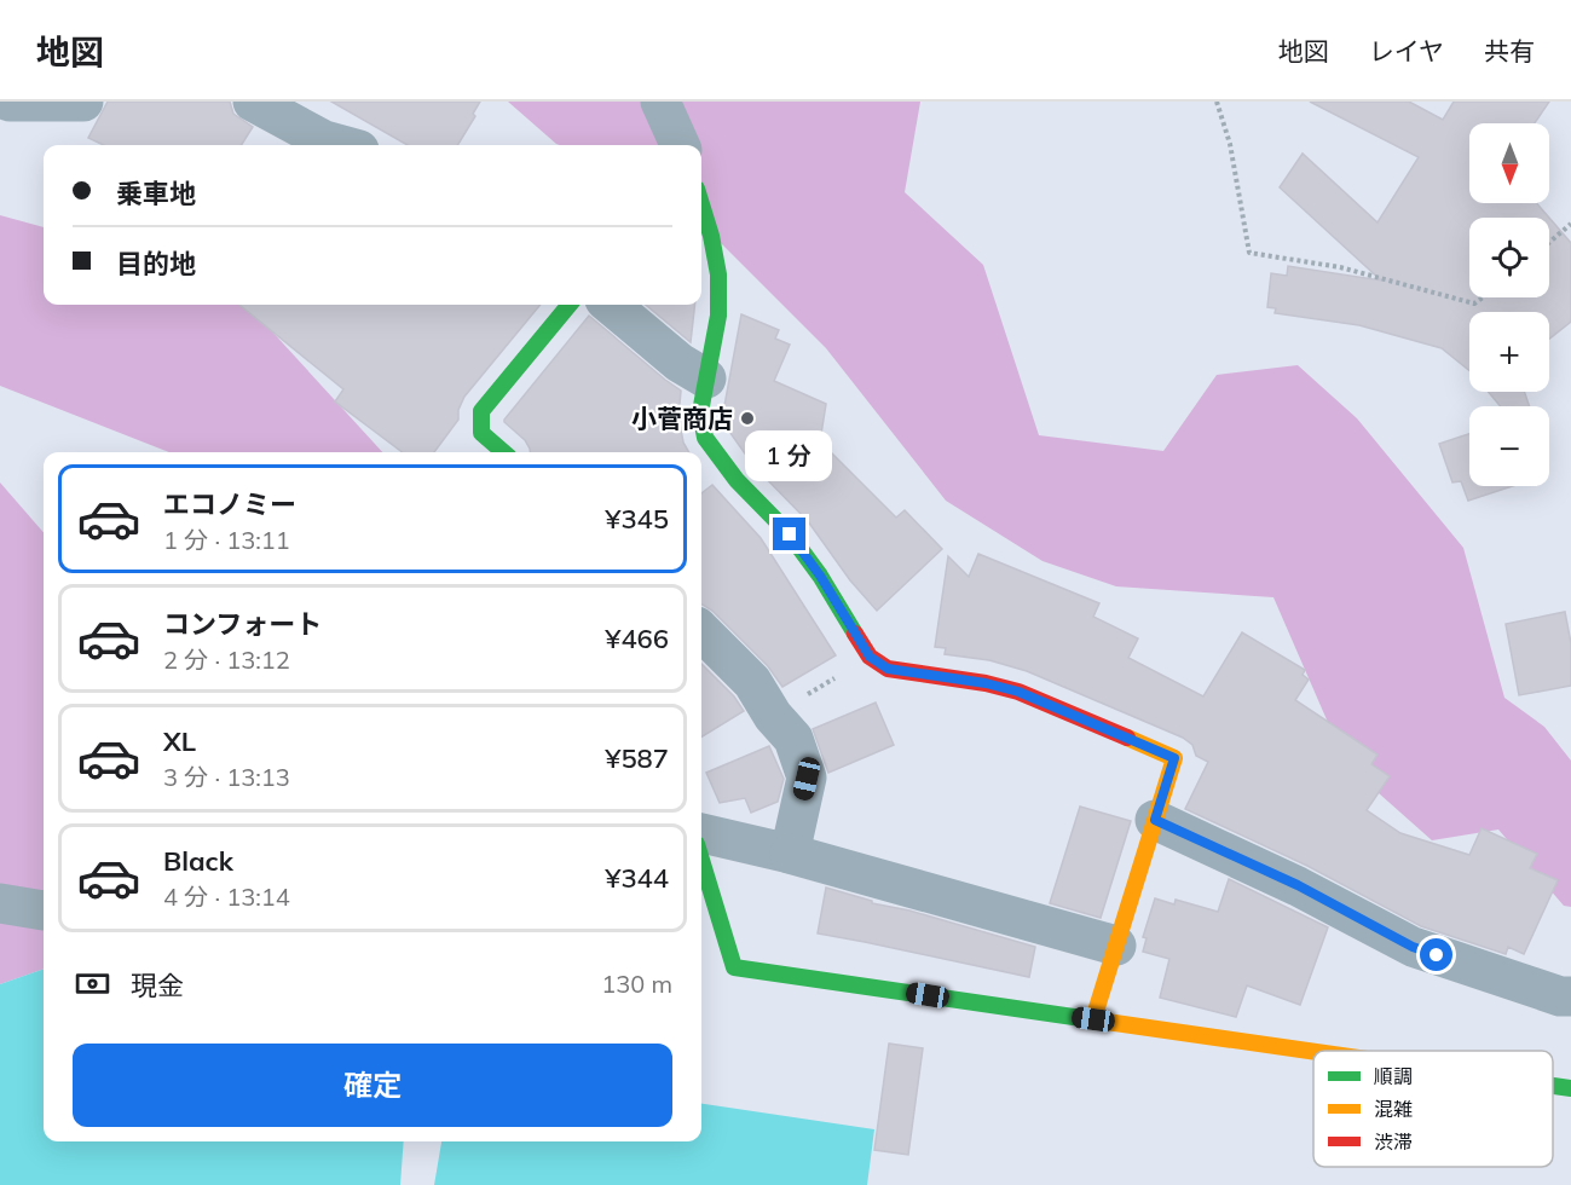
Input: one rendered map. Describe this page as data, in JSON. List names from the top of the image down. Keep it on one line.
{"places":["小菅商店"],"legend":["順調","混雑","渋滞"],"north":"bottom","page":{"header":"地図","nav":["地図","レイヤ","共有"],"map_buttons":["+","−"],"banner":["乗車地","目的地"],"bubble":"1 分","list":[{"name":"エコノミー","note":"1 分 · 13:11","value":"¥345"},{"name":"コンフォート","note":"2 分 · 13:12","value":"¥466"},{"name":"XL","note":"3 分 · 13:13","value":"¥587"},{"name":"Black","note":"4 分 · 13:14","value":"¥344"}],"pay":["現金","130 m"],"buttons":"確定"}}
